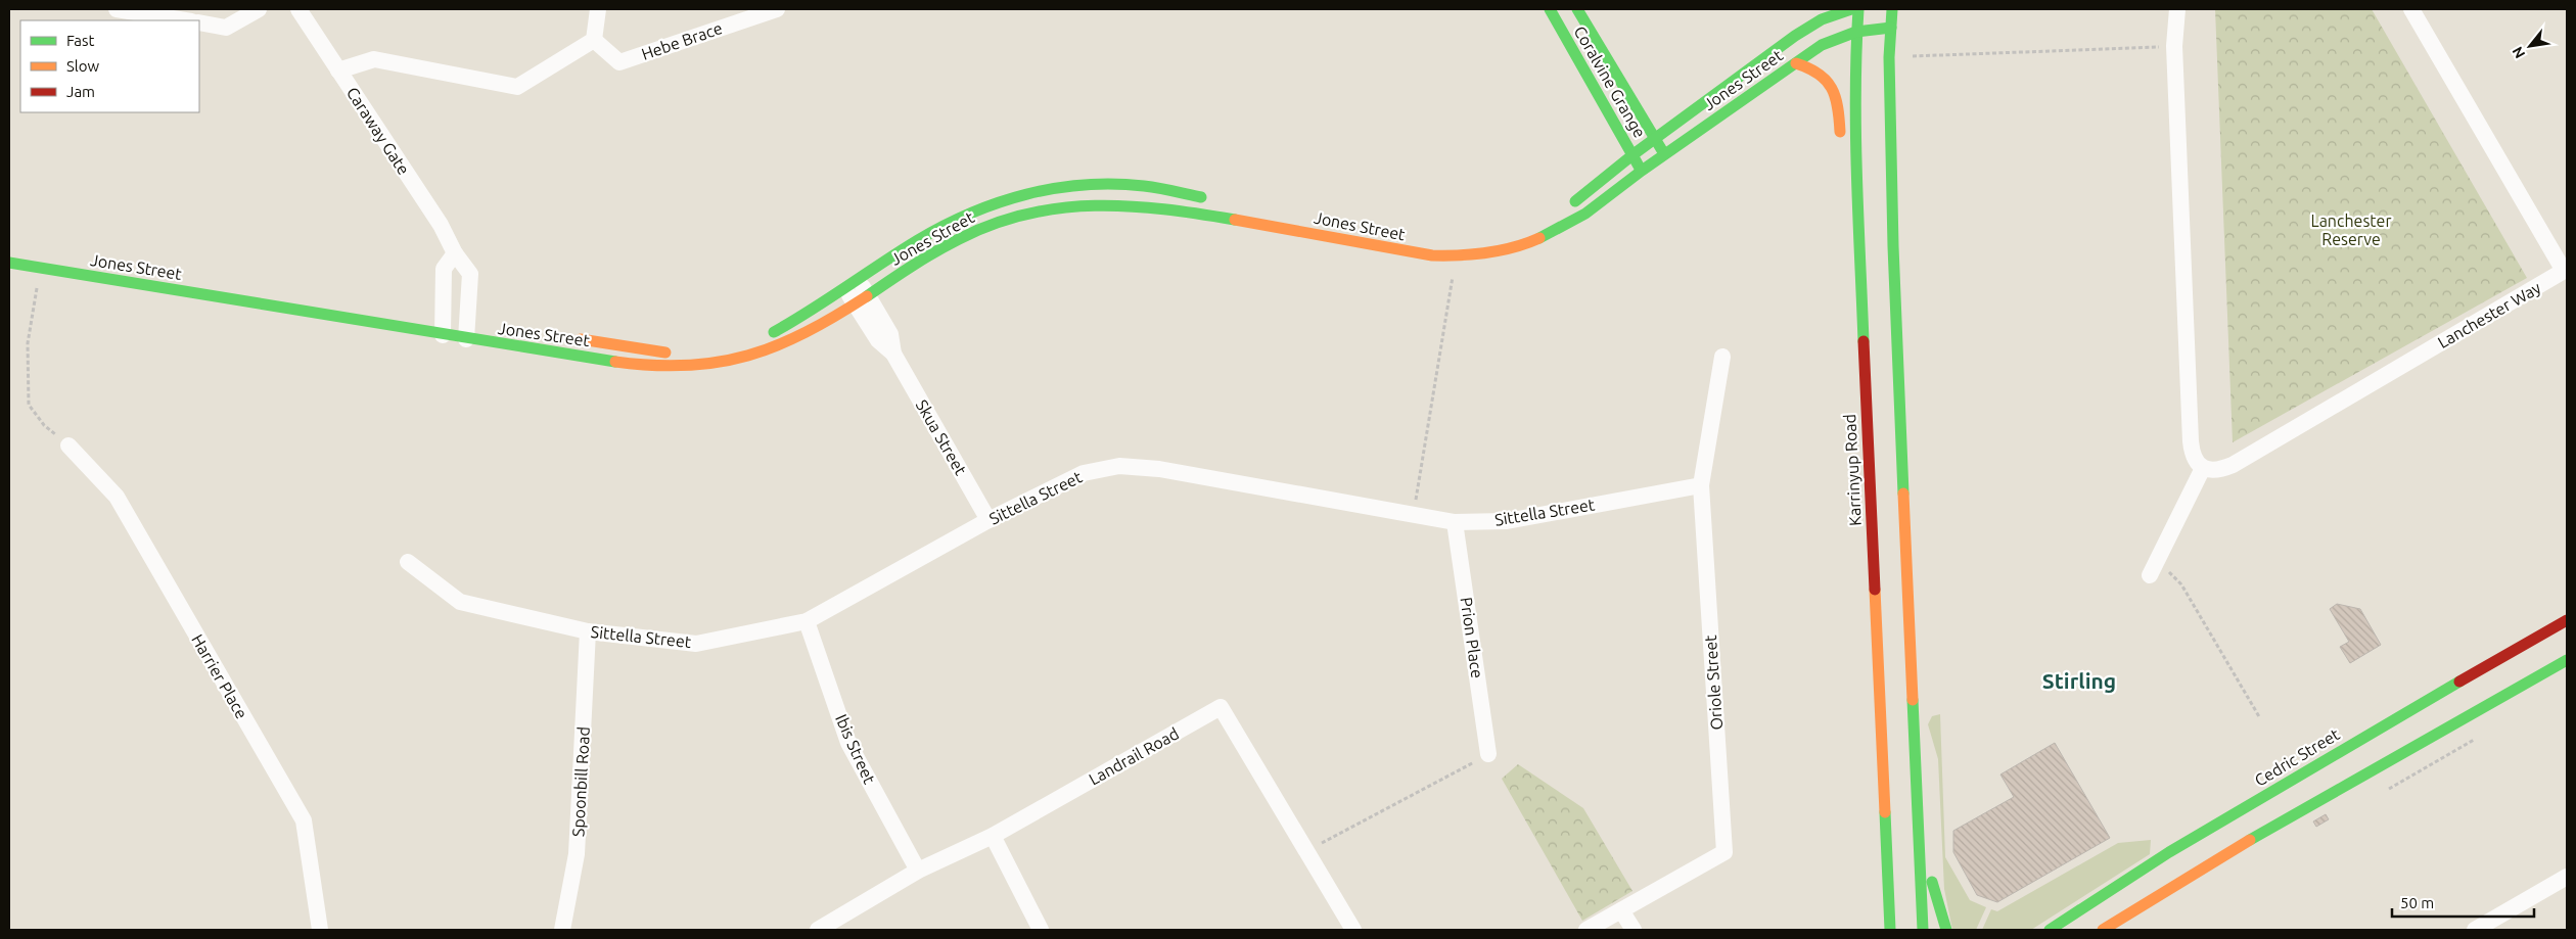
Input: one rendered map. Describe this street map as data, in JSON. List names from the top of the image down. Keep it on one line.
{"streets":{"main road":["Jones Street","Coralvine Grange","Karrinyup Road","Cedric Street"],"street":["Hebe Brace","Caraway Gate","Lanchester Way","Skua Street","Sittella Street","Prion Place","Harrier Place","Oriole Street","Ibis Street","Landrail Road","Spoonbill Road"]},"crossings":[["Jones Street","Coralvine Grange"],["Jones Street","Caraway Gate"],["Jones Street","Skua Street"],["Jones Street","Karrinyup Road"],["Skua Street","Sittella Street"],["Sittella Street","Prion Place"],["Sittella Street","Oriole Street"],["Sittella Street","Ibis Street"],["Sittella Street","Spoonbill Road"],["Ibis Street","Landrail Road"]],"districts":["Stirling"],"parks":["Lanchester Reserve"],"legend":["Fast","Slow","Jam"],"scale_bar":"50 m","north":"bottom left"}
